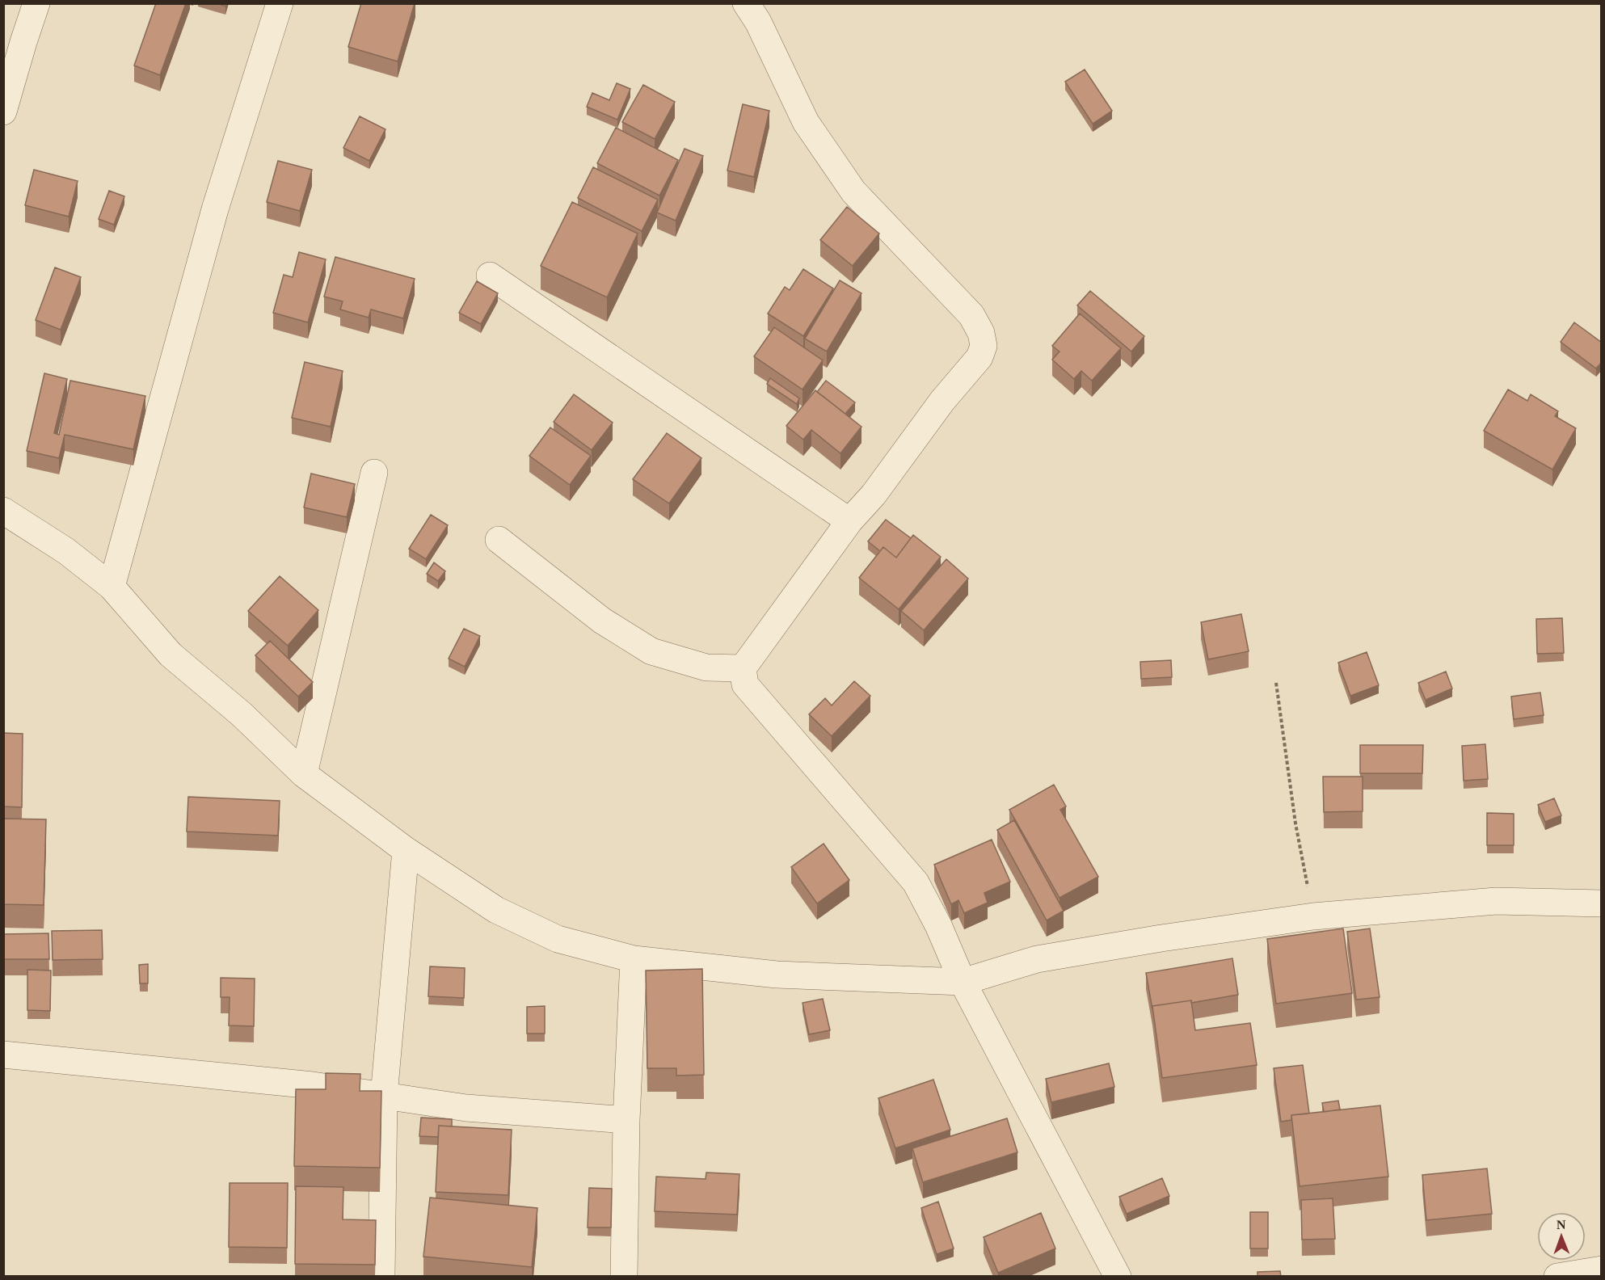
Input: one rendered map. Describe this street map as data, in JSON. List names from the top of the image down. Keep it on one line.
{"north":"top"}
